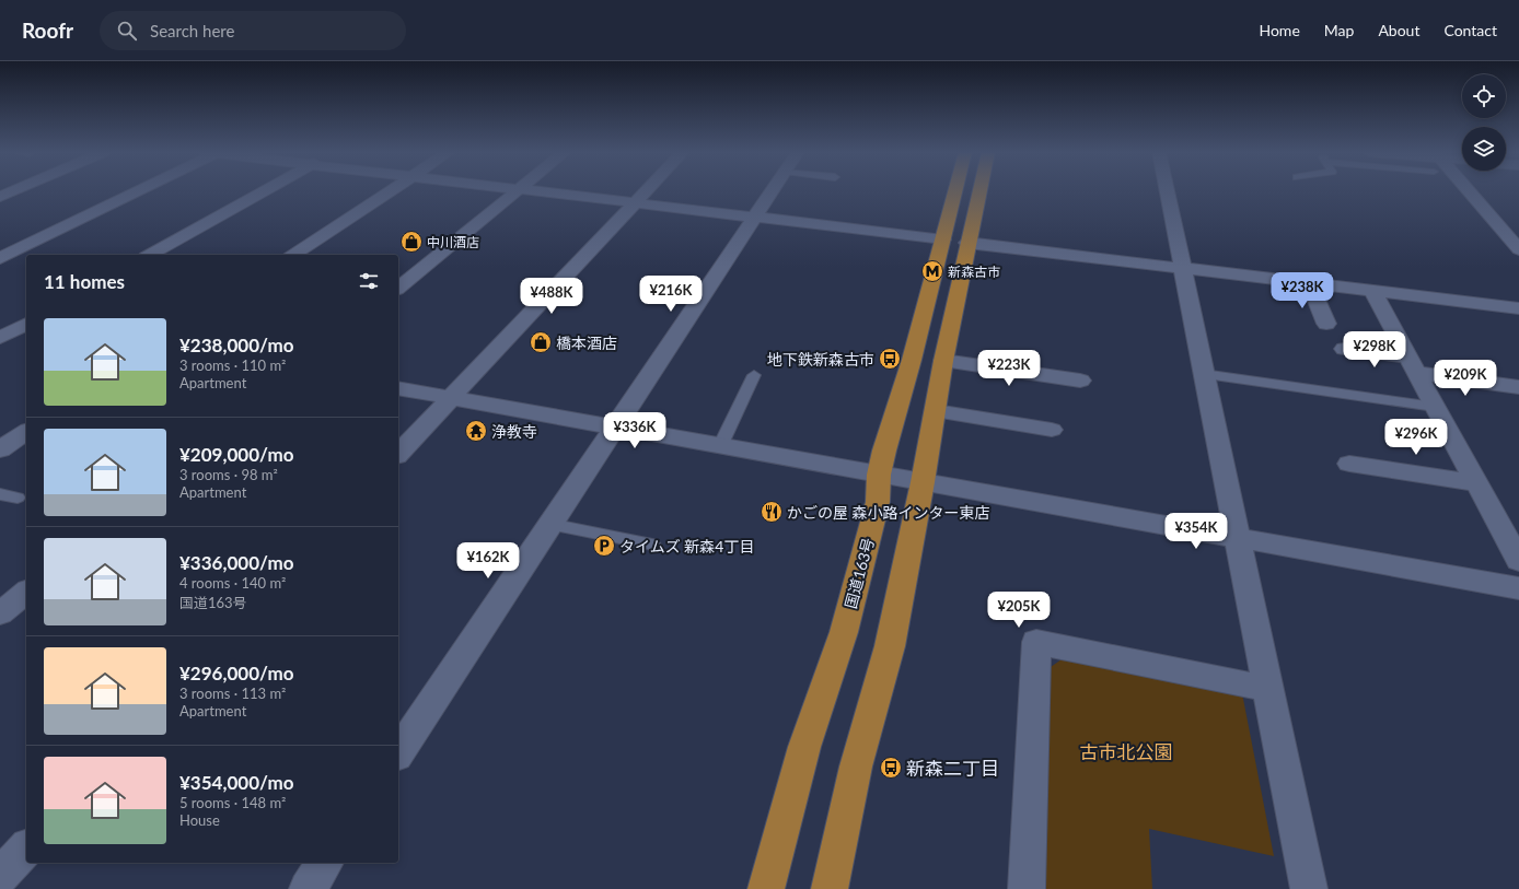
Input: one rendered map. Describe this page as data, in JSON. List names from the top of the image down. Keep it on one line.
{"streets":{"highway":["国道163号"]},"parks":["古市北公園"],"places":{"shop":["中川酒店","橋本酒店"],"metro station":["新森古市"],"bus stop":["地下鉄新森古市","新森二丁目"],"temple":["浄教寺"],"restaurant":["かごの屋 森小路インター東店"],"parking":["タイムズ 新森4丁目"]},"page":{"header":"Roofr","search":"Search here","nav":["Home","Map","About","Contact"],"heading":"11 homes","price":["¥238K","¥216K","¥488K","¥298K","¥223K","¥209K","¥336K","¥296K","¥354K","¥162K","¥205K"],"list":[{"name":"¥238,000/mo","note":"3 rooms · 110 m² · Apartment"},{"name":"¥209,000/mo","note":"3 rooms · 98 m² · Apartment"},{"name":"¥336,000/mo","note":"4 rooms · 140 m² · 国道163号"},{"name":"¥296,000/mo","note":"3 rooms · 113 m² · Apartment"},{"name":"¥354,000/mo","note":"5 rooms · 148 m² · House"}]}}
